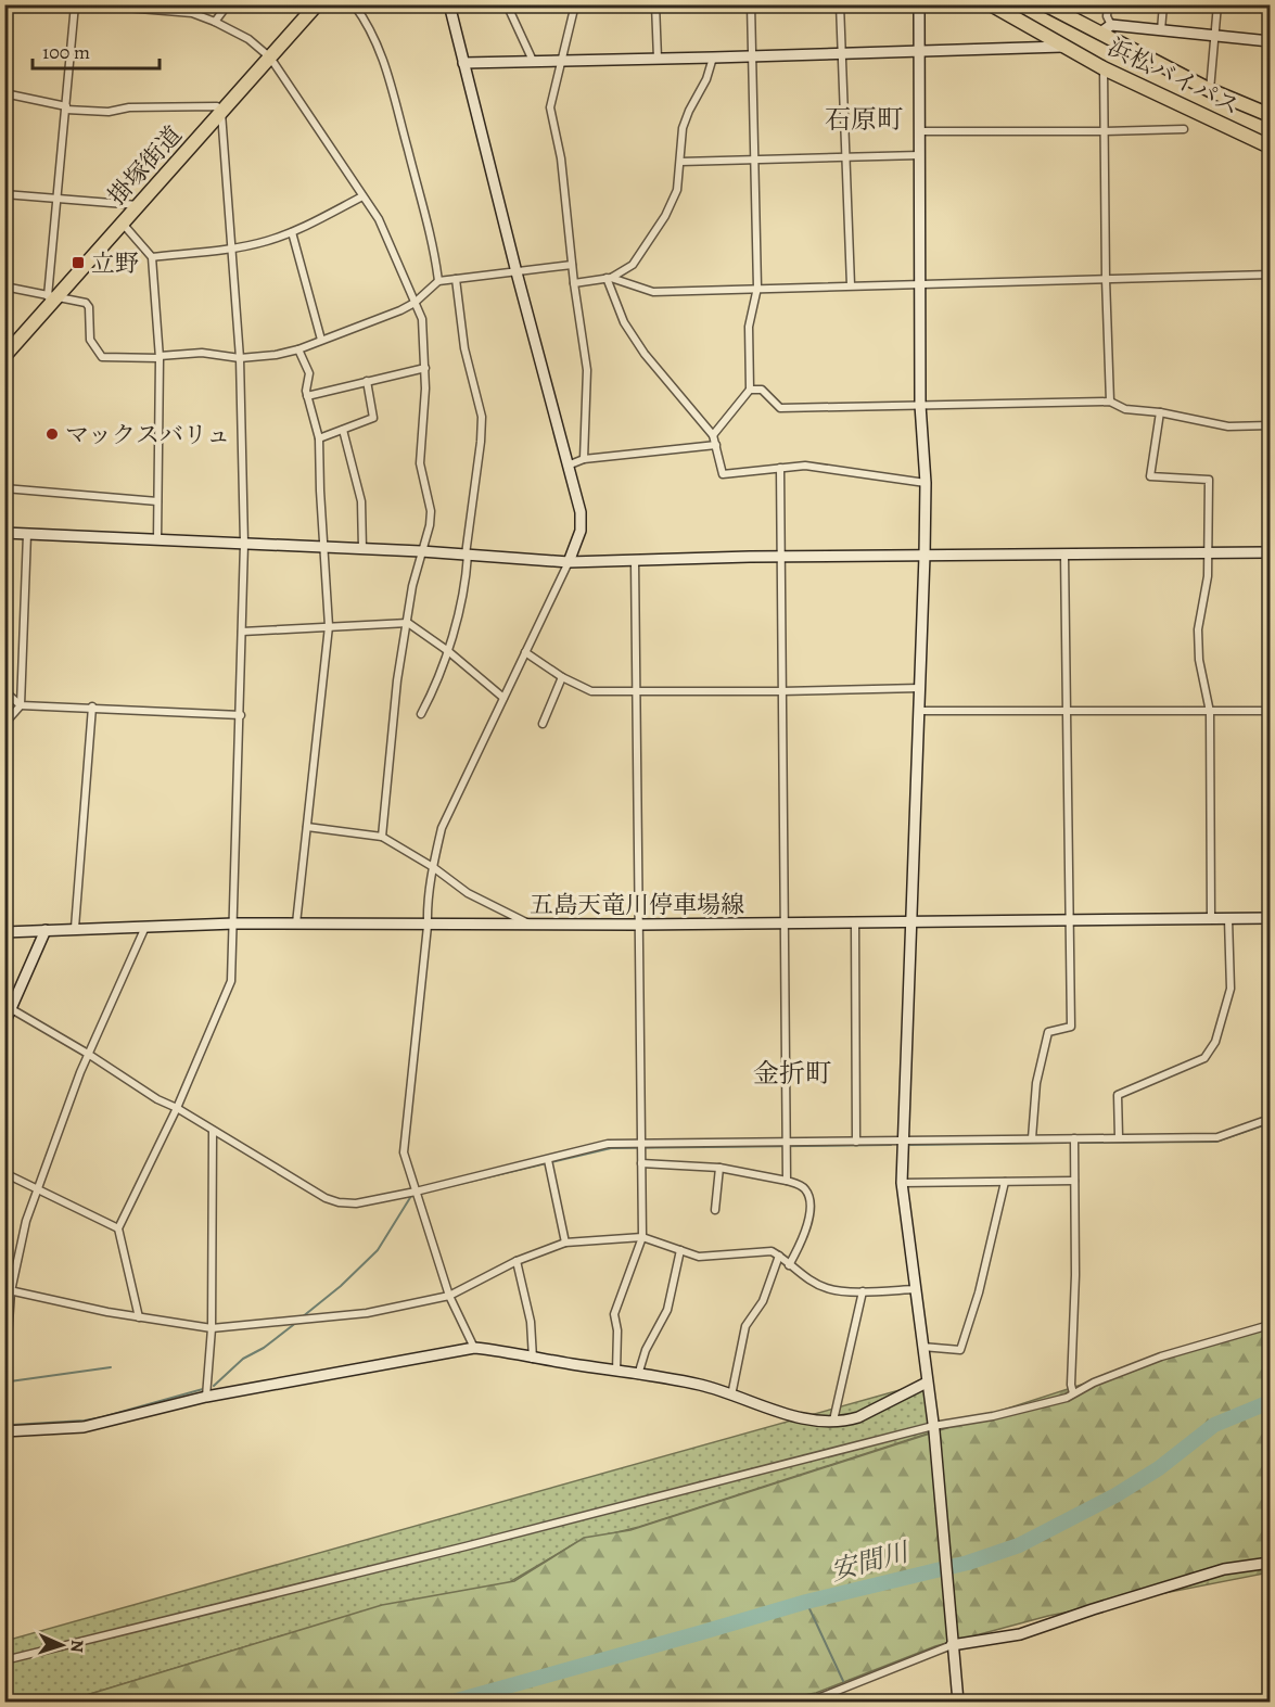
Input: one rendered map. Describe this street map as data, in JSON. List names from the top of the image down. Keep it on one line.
{"streets":{"highway":["浜松バイパス","掛塚街道"],"street":["五島天竜川停車場線"]},"districts":["石原町","金折町"],"water":["安間川"],"places":{"transit":["立野"],"other":["マックスバリュ"]},"scale_bar":"100 m","north":"right"}
